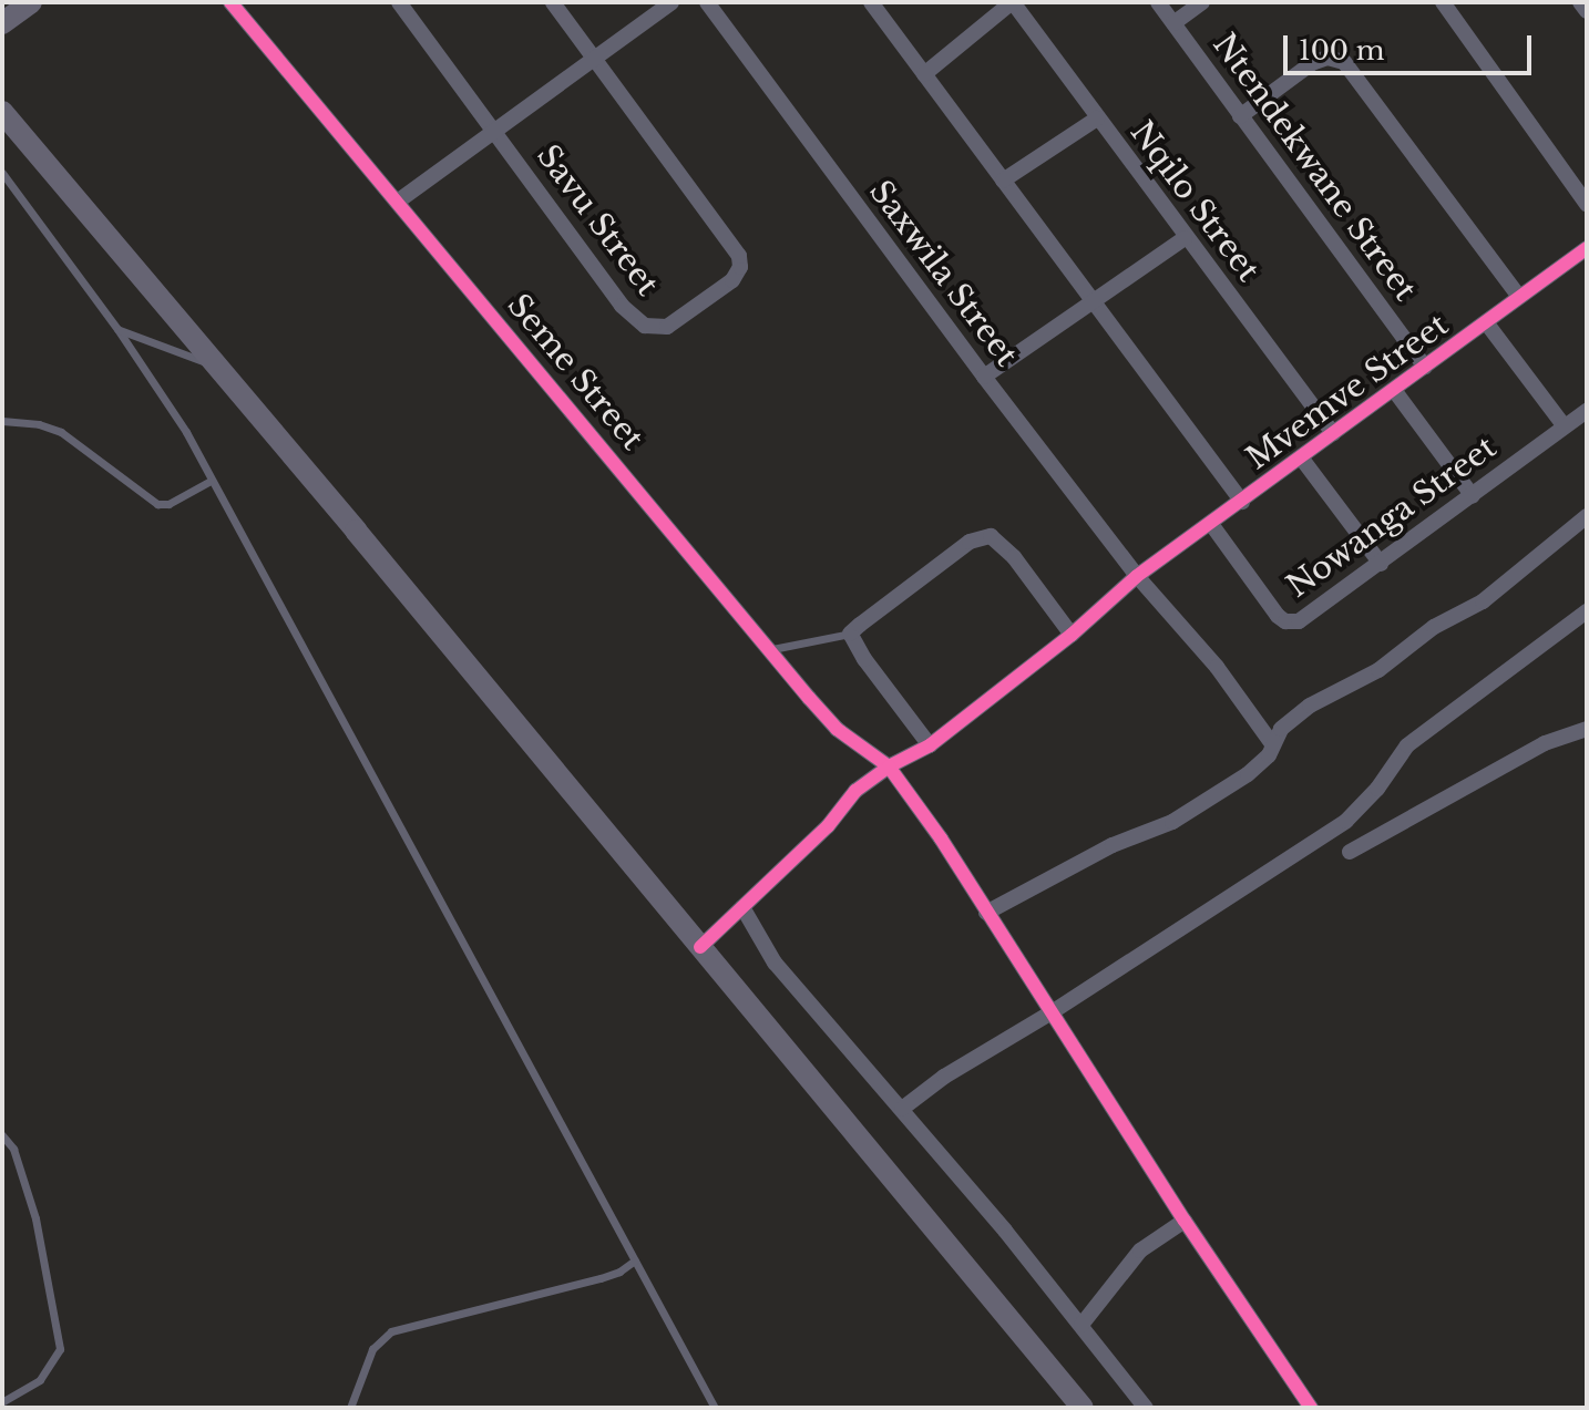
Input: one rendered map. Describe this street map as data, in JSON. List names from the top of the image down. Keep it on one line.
{"streets":{"street":["Ntendekwane Street","Nqilo Street","Savu Street","Saxwila Street","Seme Street","Mvemve Street","Nowanga Street"]},"crossings":[["Ntendekwane Street","Mvemve Street"],["Nqilo Street","Mvemve Street"],["Saxwila Street","Mvemve Street"],["Mvemve Street","Nowanga Street"]],"scale_bar":"100 m"}
